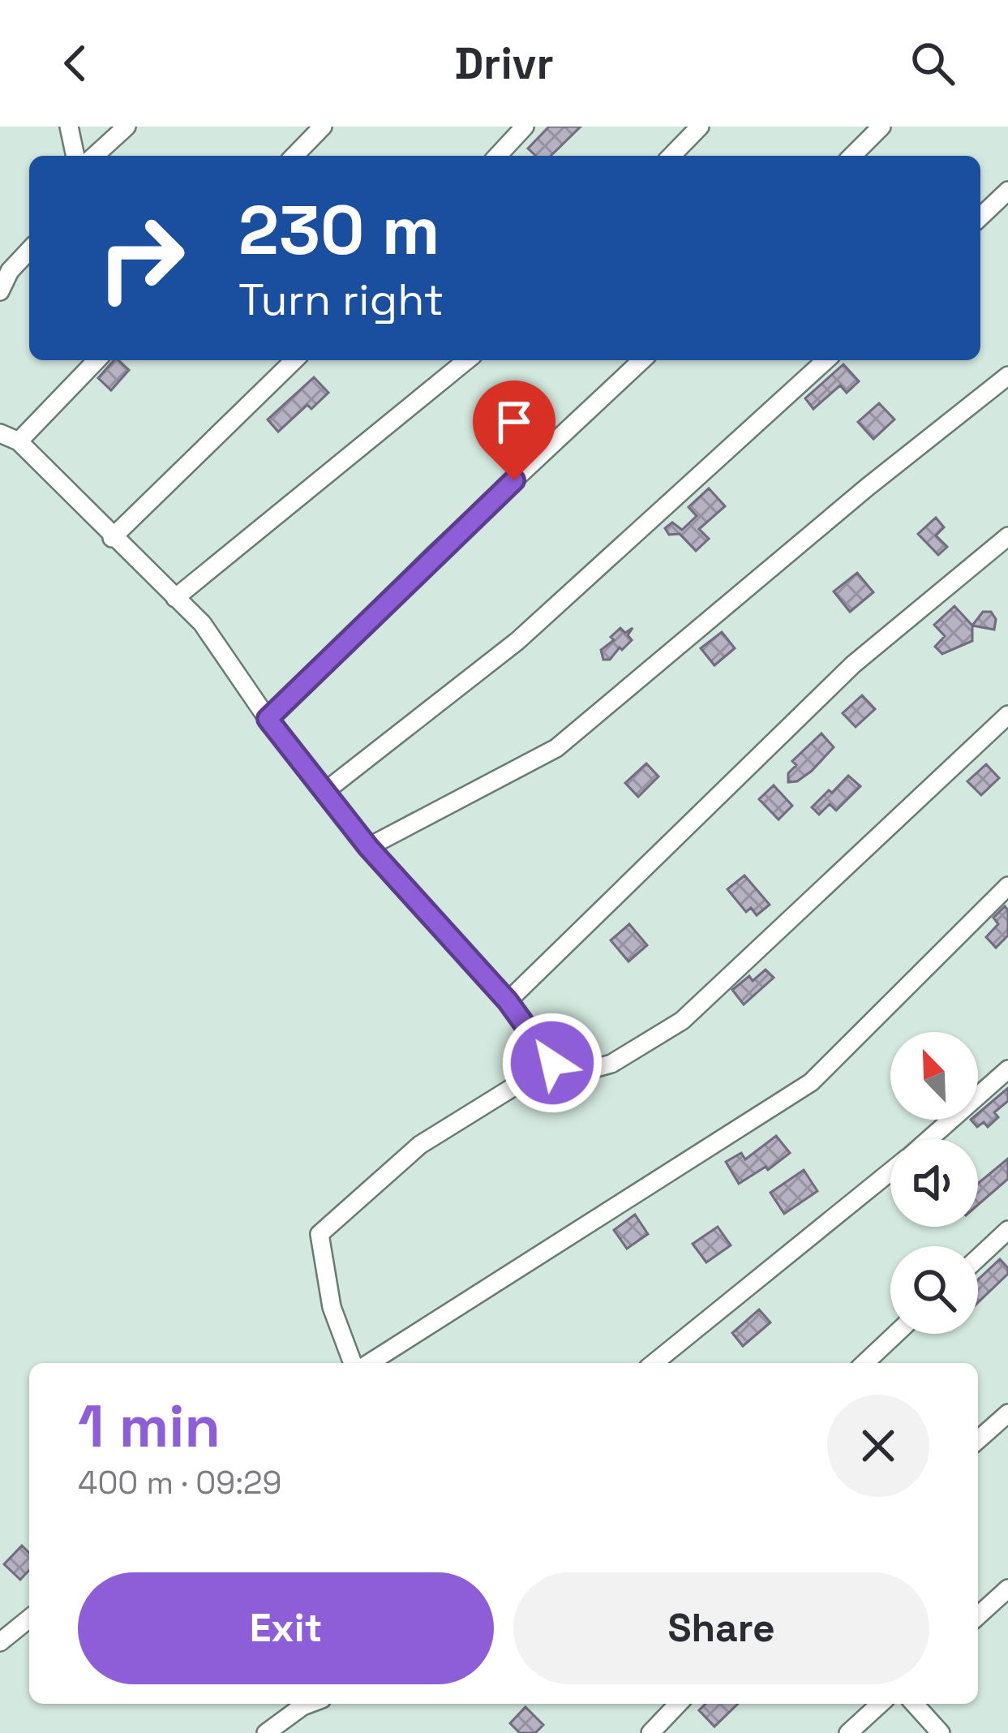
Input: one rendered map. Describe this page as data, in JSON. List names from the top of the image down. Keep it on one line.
{"north":"top left","page":{"header":"Drivr","turn":["230 m","Turn right"],"heading":["1 min","400 m · 09:29"],"buttons":["Exit","Share"]}}
